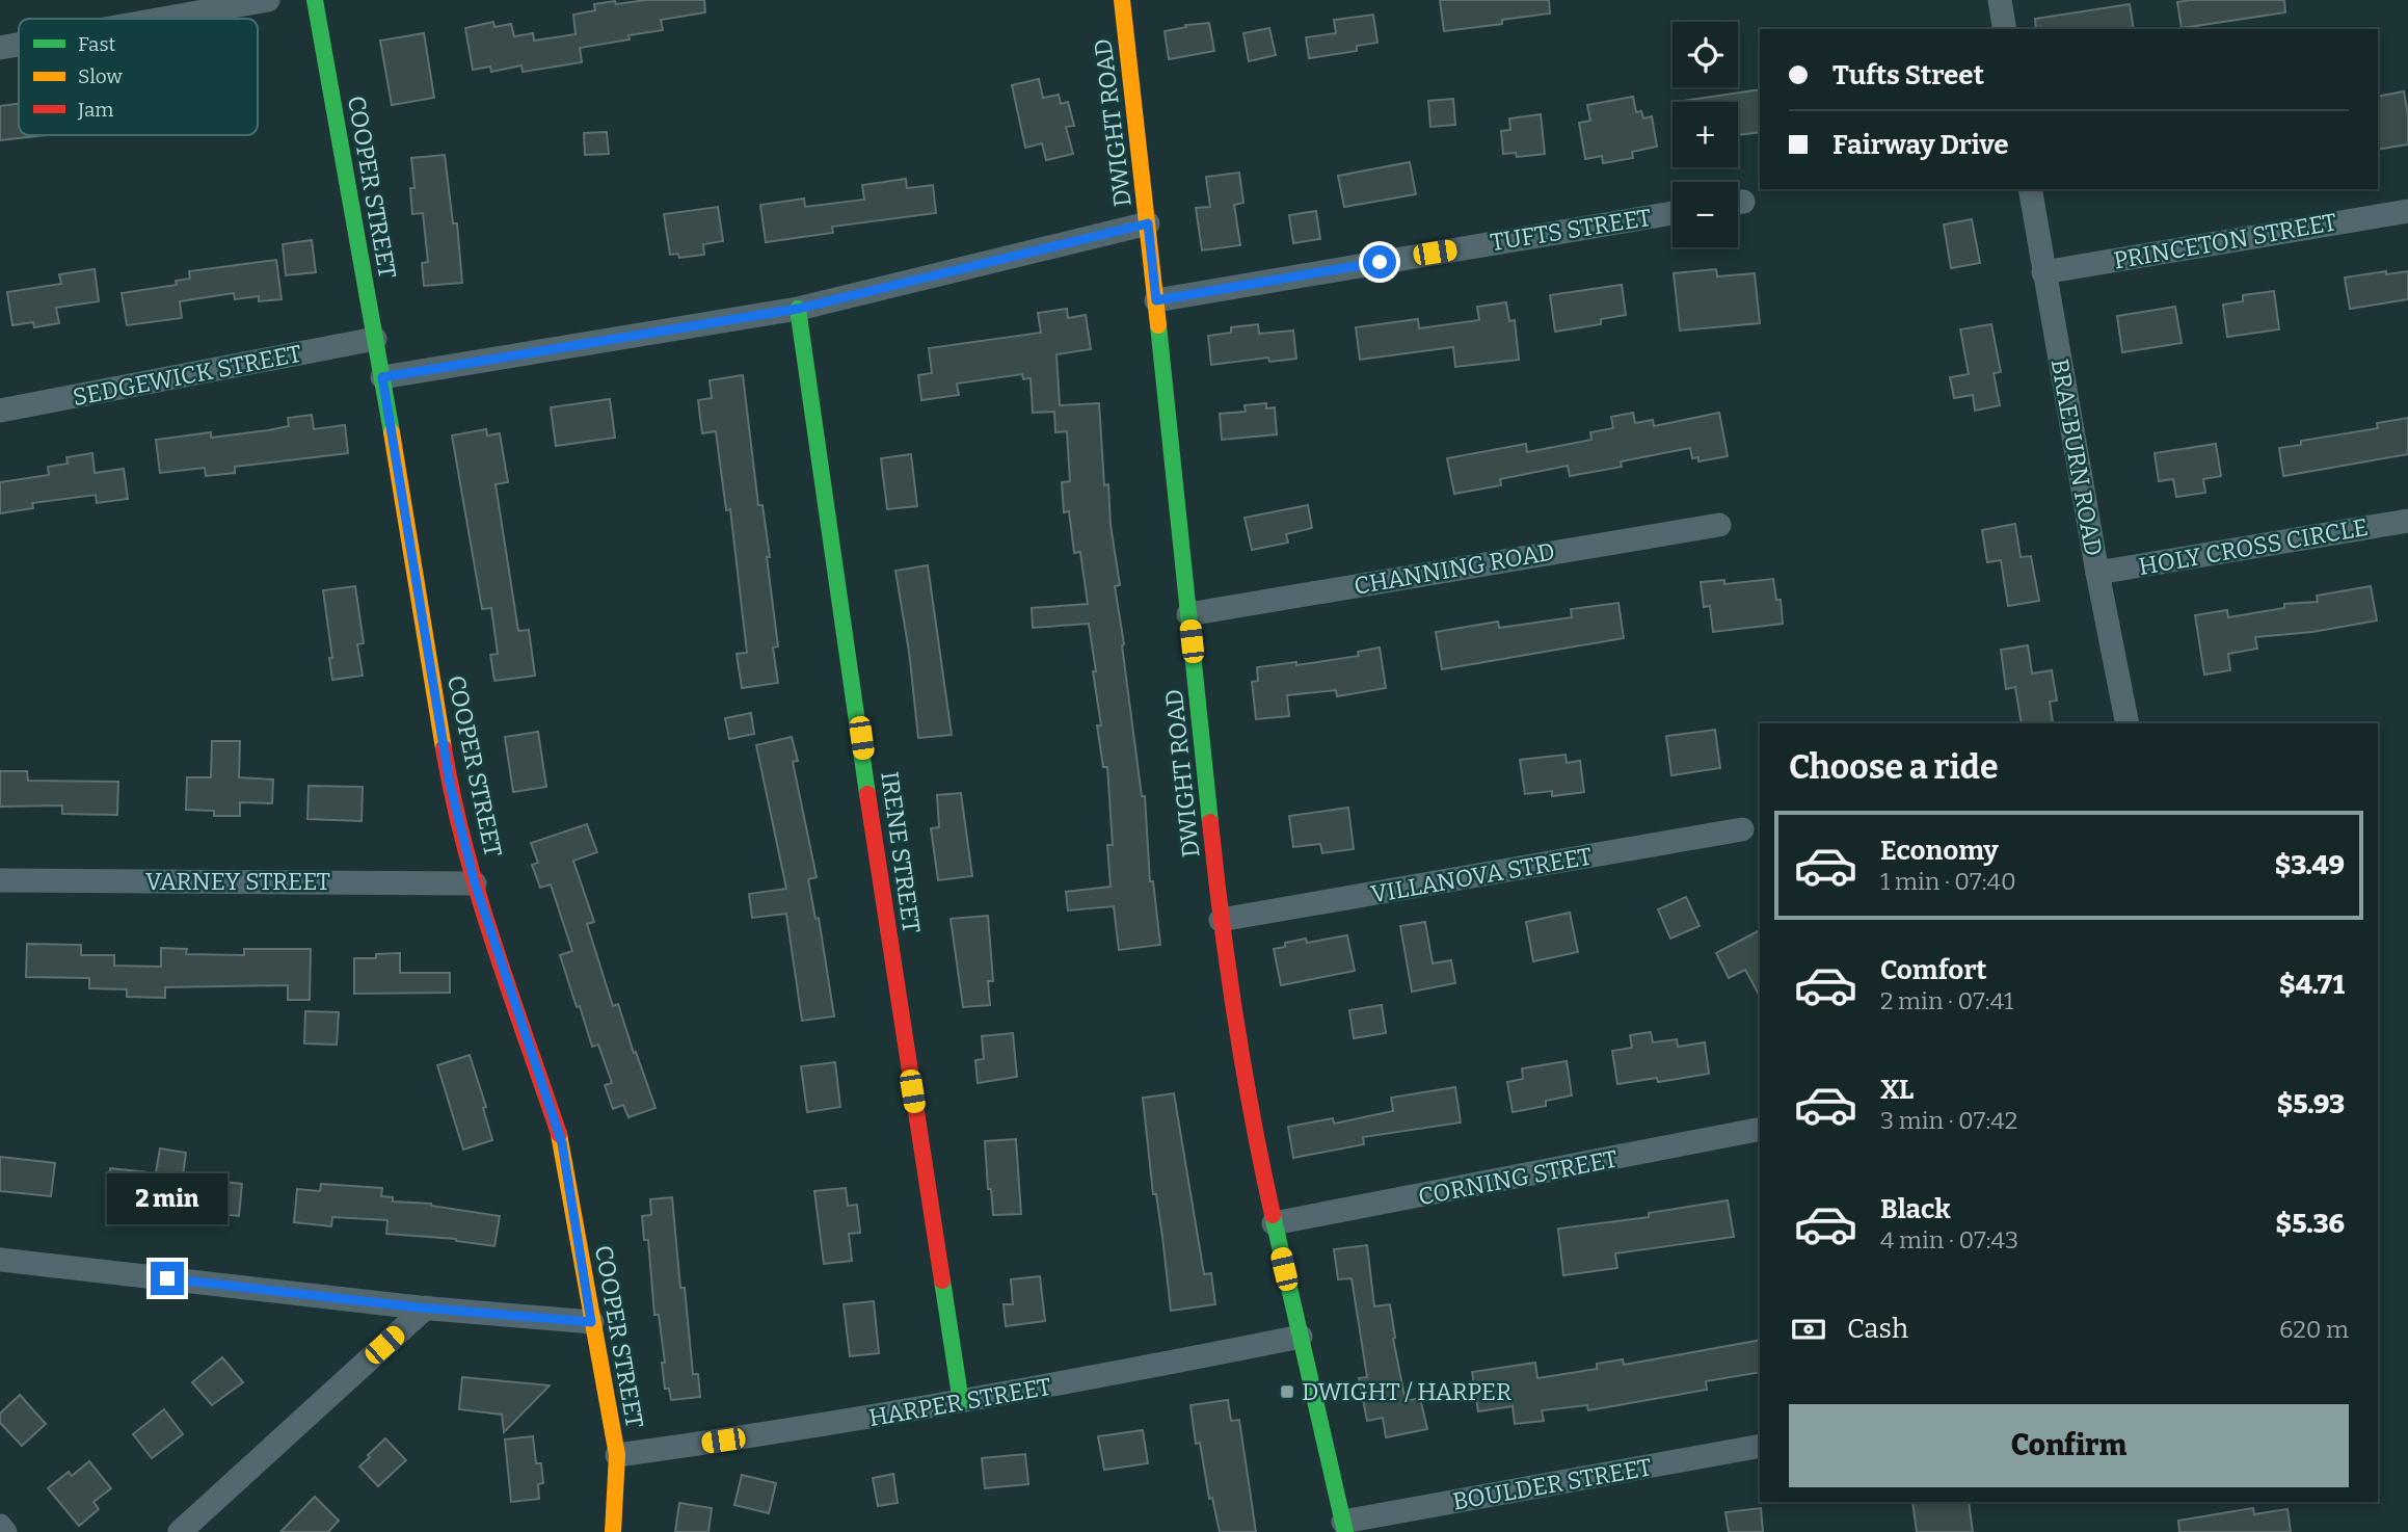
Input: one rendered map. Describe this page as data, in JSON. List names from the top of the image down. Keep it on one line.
{"streets":{"street":["DWIGHT ROAD","COOPER STREET","TUFTS STREET","PRINCETON STREET","SEDGEWICK STREET","BRAEBURN ROAD","HOLY CROSS CIRCLE","CHANNING ROAD","IRENE STREET","VILLANOVA STREET","VARNEY STREET","CORNING STREET","HARPER STREET","BOULDER STREET"]},"crossings":[["DWIGHT ROAD","TUFTS STREET"],["DWIGHT ROAD","CHANNING ROAD"],["DWIGHT ROAD","VILLANOVA STREET"],["DWIGHT ROAD","CORNING STREET"],["DWIGHT ROAD","HARPER STREET"],["DWIGHT ROAD","BOULDER STREET"],["COOPER STREET","SEDGEWICK STREET"],["COOPER STREET","VARNEY STREET"],["COOPER STREET","HARPER STREET"],["PRINCETON STREET","BRAEBURN ROAD"],["BRAEBURN ROAD","HOLY CROSS CIRCLE"],["IRENE STREET","HARPER STREET"]],"places":{"transit":["DWIGHT / HARPER"]},"legend":["Fast","Slow","Jam"],"page":{"map_buttons":["+","−"],"banner":["Tufts Street","Fairway Drive"],"heading":"Choose a ride","list":[{"name":"Economy","note":"1 min · 07:40","value":"$3.49"},{"name":"Comfort","note":"2 min · 07:41","value":"$4.71"},{"name":"XL","note":"3 min · 07:42","value":"$5.93"},{"name":"Black","note":"4 min · 07:43","value":"$5.36"}],"bubble":"2 min","pay":["Cash","620 m"],"buttons":"Confirm"}}
